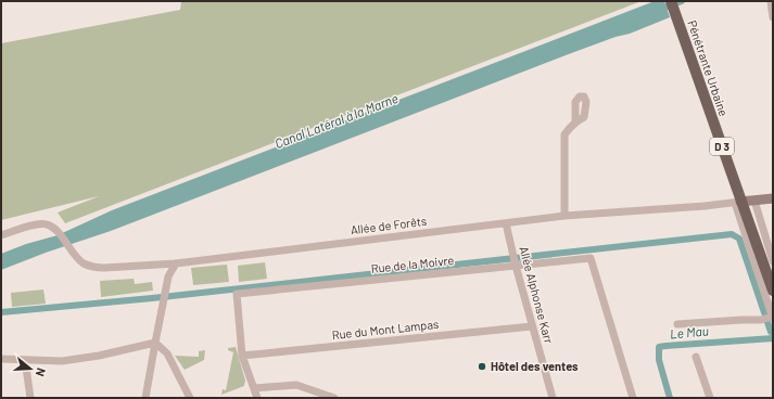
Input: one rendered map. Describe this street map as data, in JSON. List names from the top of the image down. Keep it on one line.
{"streets":{"main road":["Pénétrante Urbaine","D 3"],"street":["Allée de Forêts","Rue de la Moivre","Allée Alphonse Karr","Rue du Mont Lampas"]},"crossings":[["Allée de Forêts","Allée Alphonse Karr"],["Rue de la Moivre","Allée Alphonse Karr"],["Rue de la Moivre","Rue du Mont Lampas"],["Allée Alphonse Karr","Rue du Mont Lampas"]],"water":["Canal Latéral à la Marne","Le Mau"],"places":["Hôtel des ventes"],"north":"right"}
